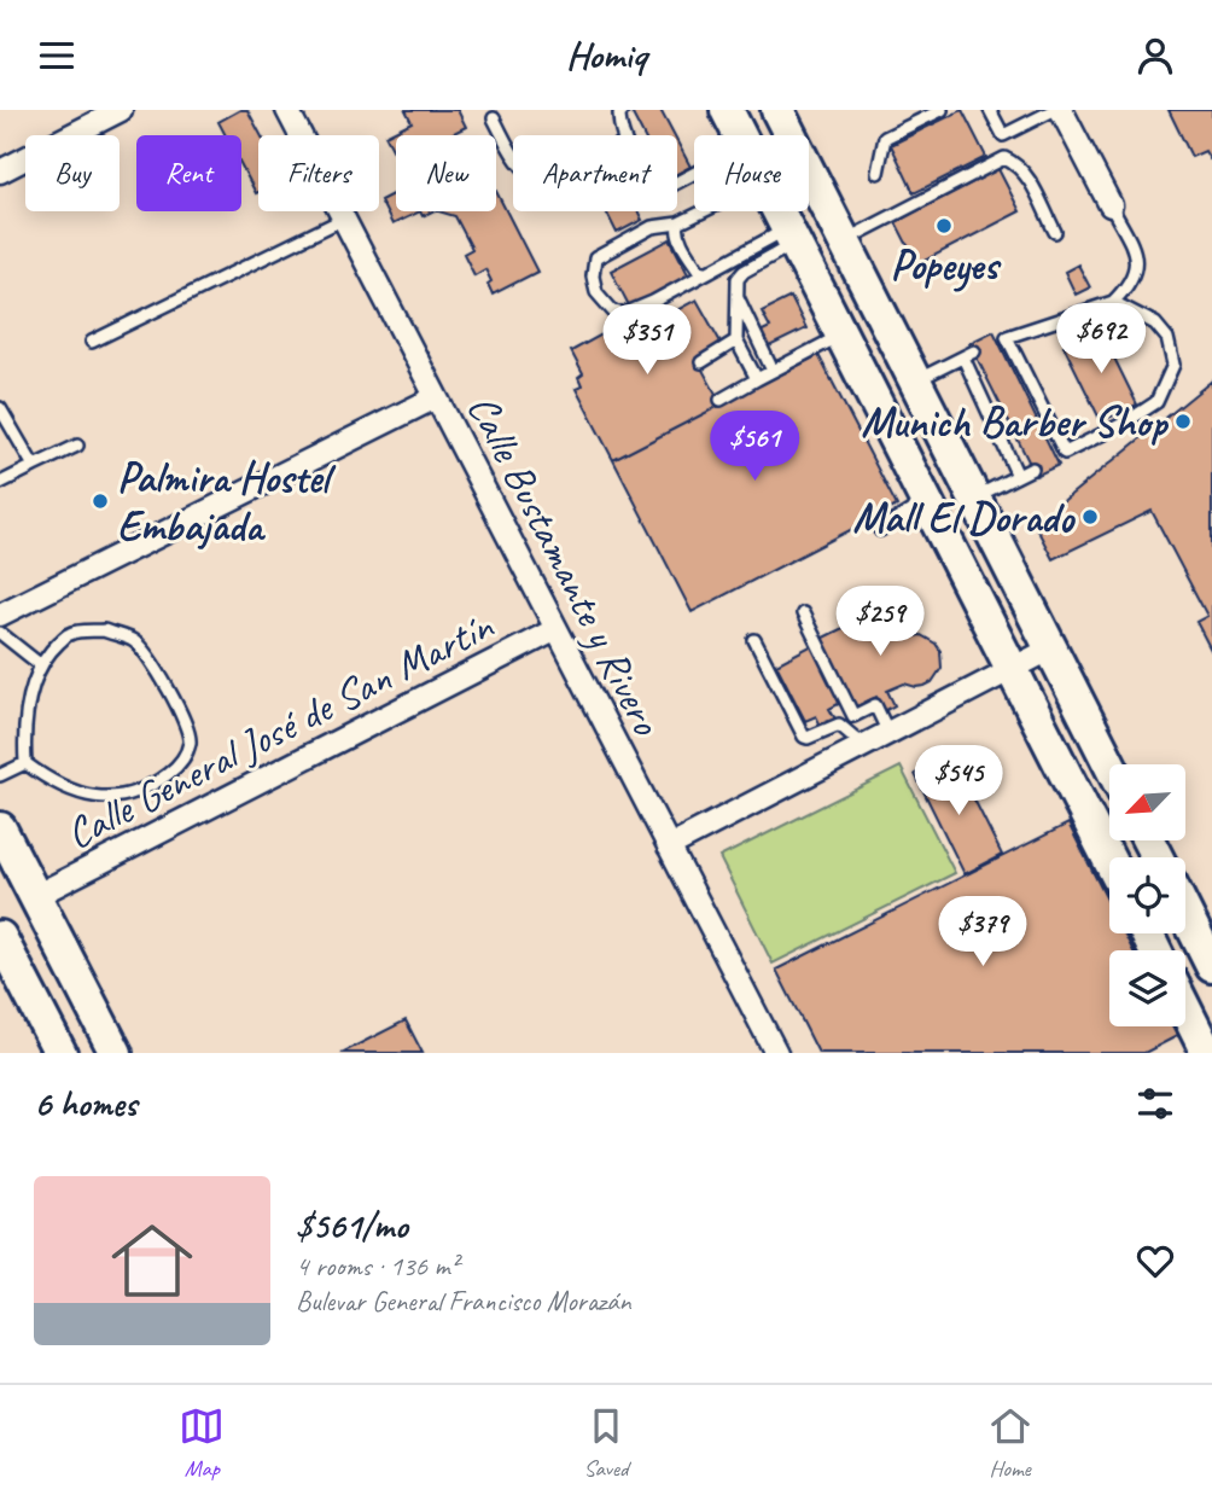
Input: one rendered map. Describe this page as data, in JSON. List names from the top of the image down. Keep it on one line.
{"streets":{"street":["Calle Bustamante y Rivero","Calle General José de San Martín"]},"crossings":[["Calle Bustamante y Rivero","Calle General José de San Martín"]],"places":["Popeyes","Munich Barber Shop","Palmira Hostel Embajada","Mall El Dorado"],"north":"bottom left","page":{"header":"Homiq","chip":["Buy","Rent","Filters","New","Apartment","House"],"price":["$692","$351","$561","$259","$545","$379"],"heading":"6 homes","list":[{"name":"$561/mo","note":"4 rooms · 136 m² · Bulevar General Francisco Morazán"}],"tabs":["Map","Saved","Home"]}}
